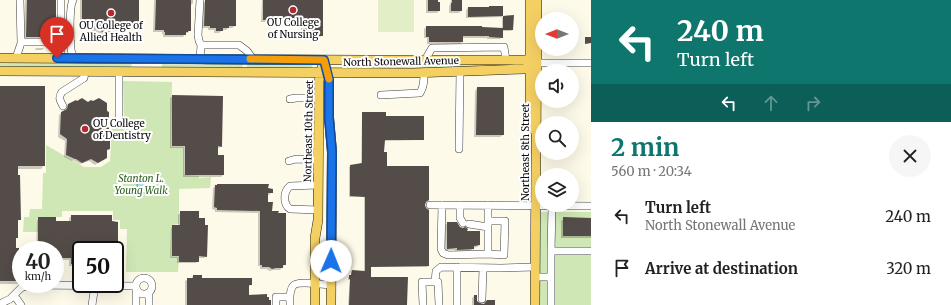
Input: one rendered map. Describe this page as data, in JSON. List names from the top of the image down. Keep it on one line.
{"streets":{"main road":["North Stonewall Avenue","Northeast 10th Street","Northeast 8th Street"]},"crossings":[["North Stonewall Avenue","Northeast 10th Street"],["North Stonewall Avenue","Northeast 8th Street"]],"parks":["Stanton L. Young Walk"],"places":["OU College of Nursing","OU College of Allied Health","OU College of Dentistry"],"north":"left","page":{"turn":["240 m","Turn left"],"heading":["2 min","560 m · 20:34"],"list":[{"name":"Turn left","note":"North Stonewall Avenue","value":"240 m"},{"name":"Arrive at destination","value":"320 m"}],"speed":"40 km/h","limit":"50"}}
